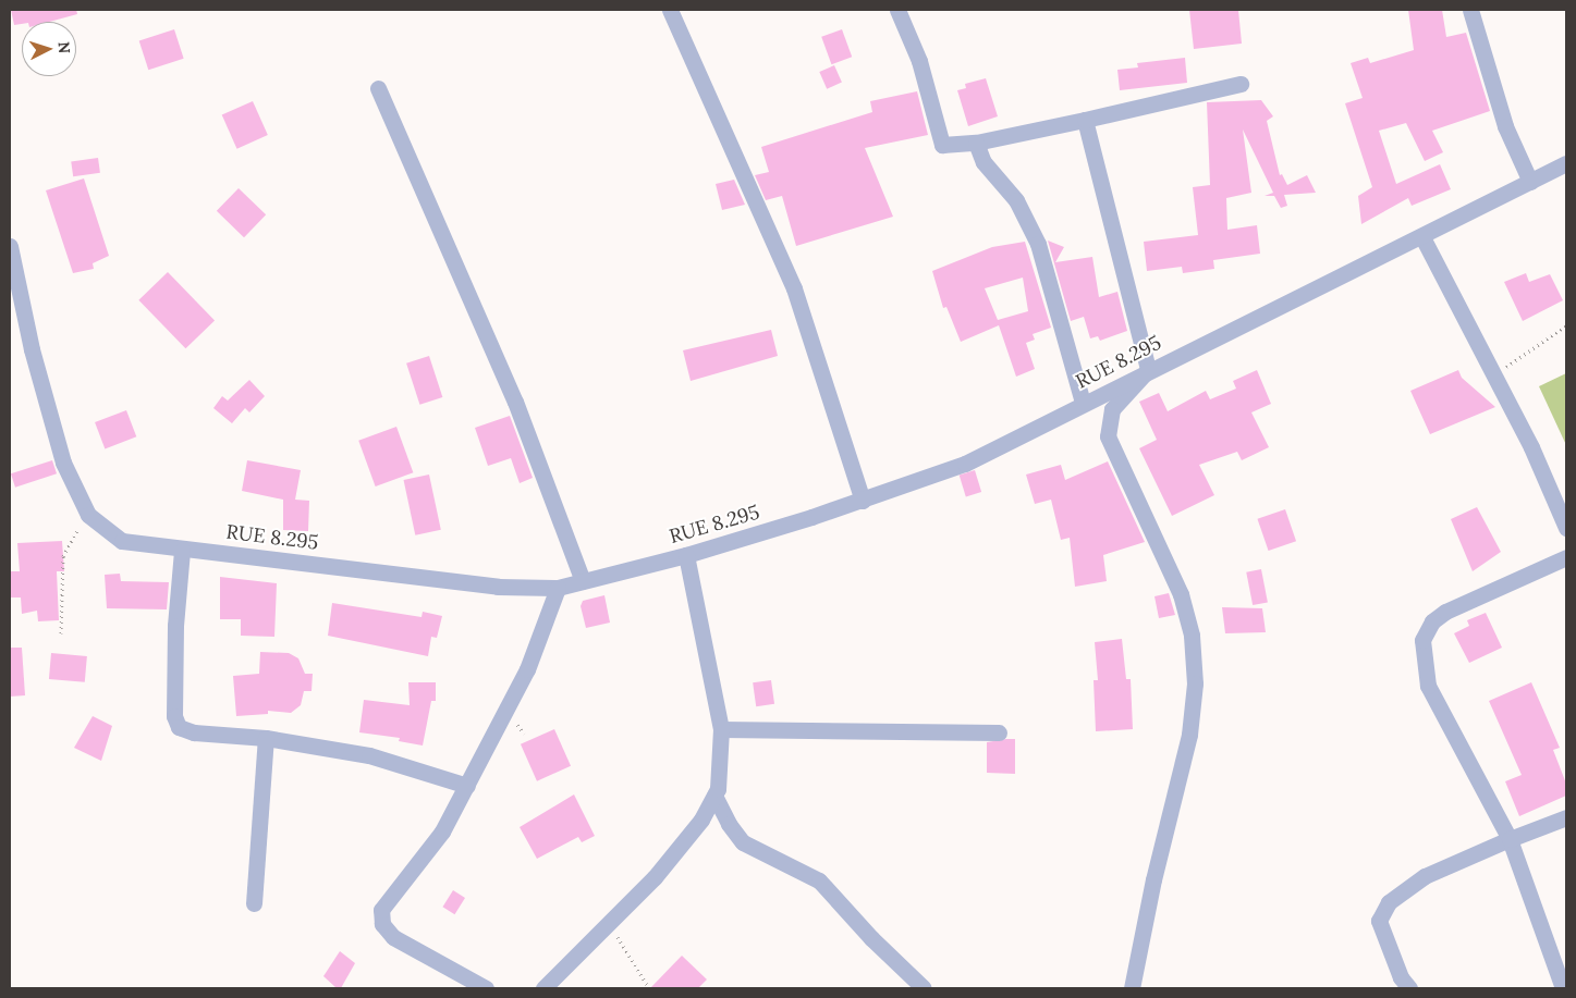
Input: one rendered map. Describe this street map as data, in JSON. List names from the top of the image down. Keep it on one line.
{"streets":{"street":["RUE 8.295"]},"north":"right"}
